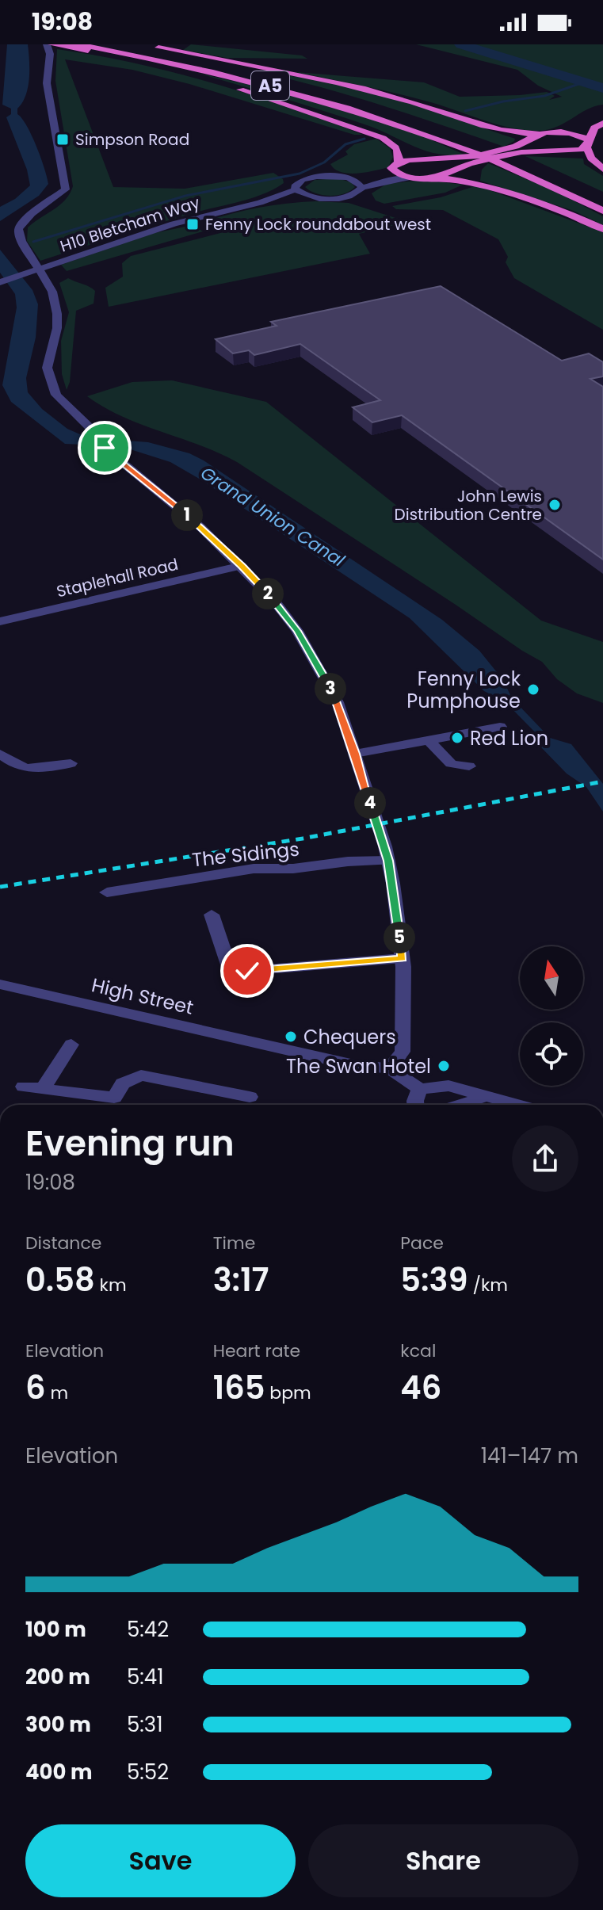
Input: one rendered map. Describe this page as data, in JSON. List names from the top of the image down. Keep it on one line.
{"streets":{"highway":["A5"],"street":["H10 Bletcham Way","Staplehall Road","The Sidings","High Street"]},"water":["Grand Union Canal"],"places":{"transit":["Simpson Road","Fenny Lock roundabout west"],"other":["John Lewis Distribution Centre","Fenny Lock Pumphouse","Red Lion","Chequers","The Swan Hotel"]},"north":"top","page":{"status":"19:08","pins":["1","2","3","4","5"],"heading":["Evening run","19:08"],"stats":[["Distance","0.58 km"],["Time","3:17"],["Pace","5:39 /km"],["Elevation","6 m"],["Heart rate","165 bpm"],["kcal","46"]],"chart":["Elevation","141–147 m"],"list":[{"name":"100 m","note":"5:42"},{"name":"200 m","note":"5:41"},{"name":"300 m","note":"5:31"},{"name":"400 m","note":"5:52"}],"buttons":["Save","Share"]}}
